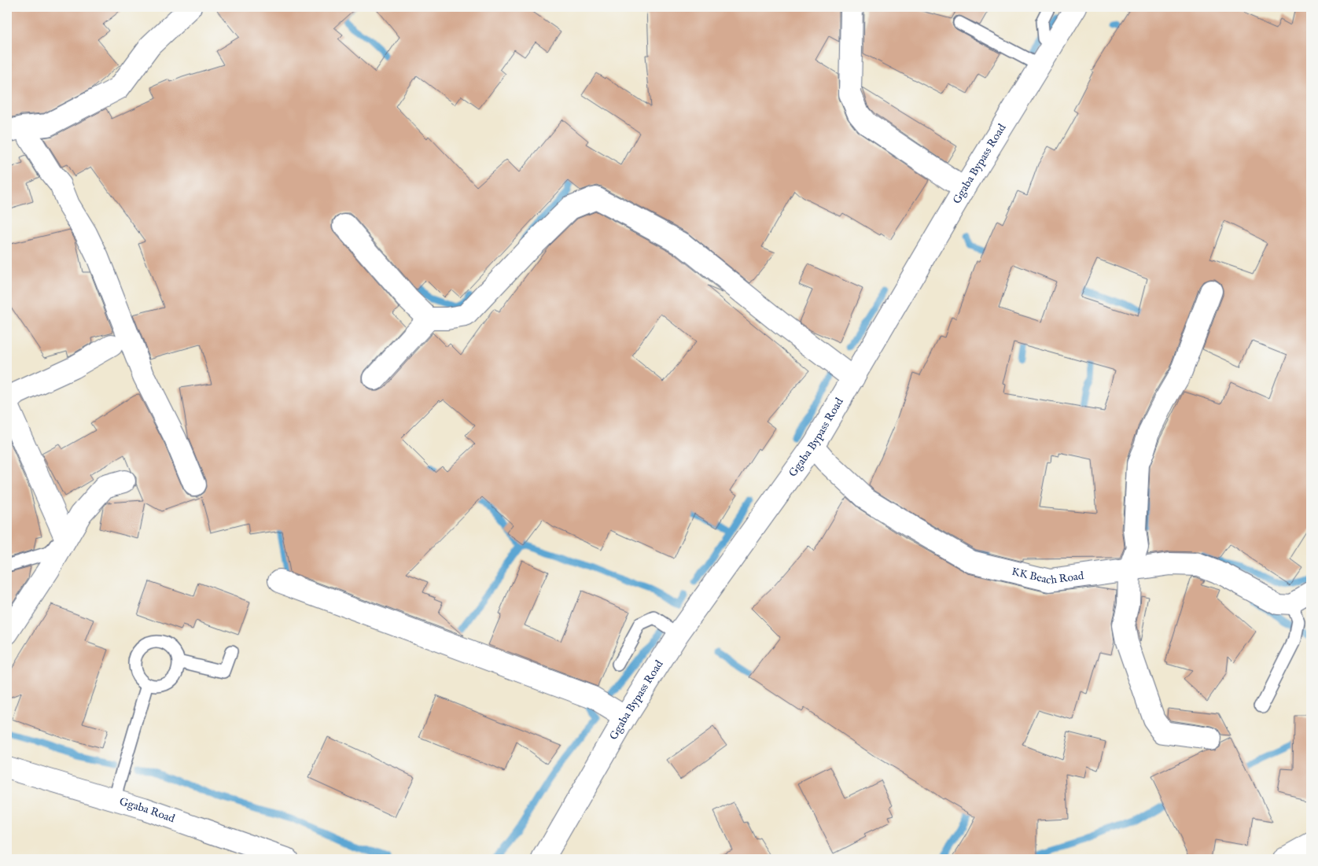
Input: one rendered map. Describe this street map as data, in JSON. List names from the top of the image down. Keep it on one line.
{"streets":{"street":["Ggaba Bypass Road","KK Beach Road","Ggaba Road"]},"crossings":[["Ggaba Bypass Road","KK Beach Road"]]}
